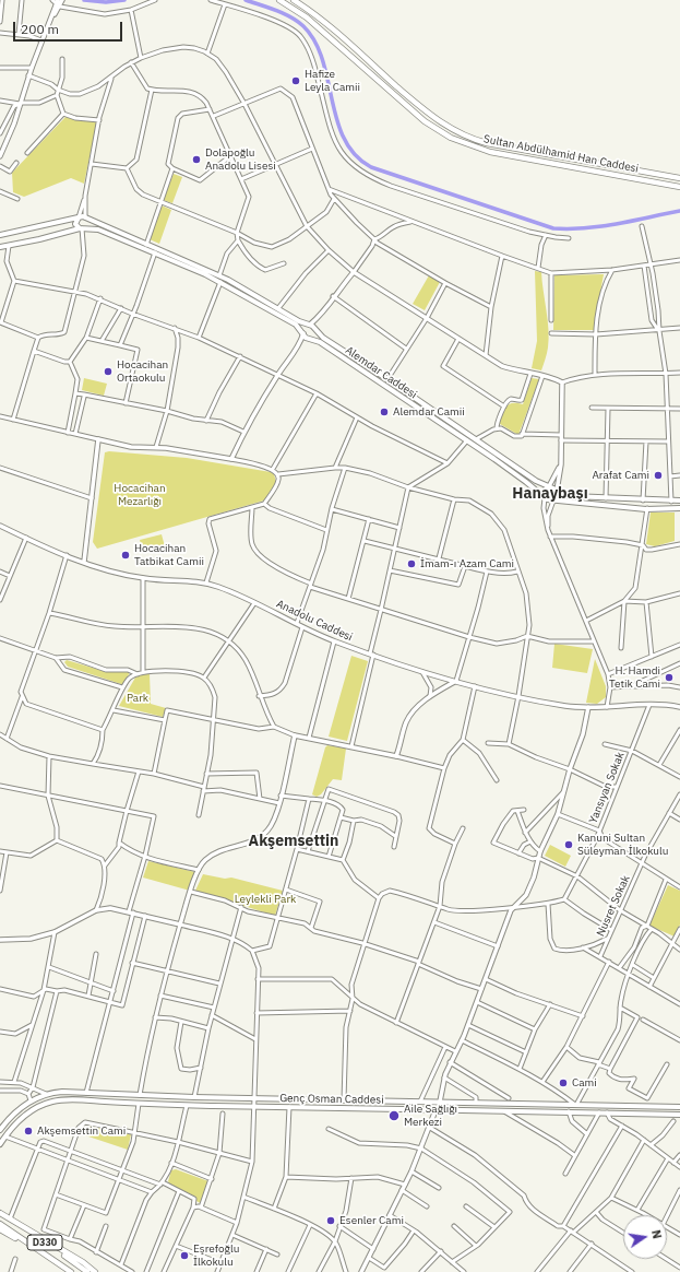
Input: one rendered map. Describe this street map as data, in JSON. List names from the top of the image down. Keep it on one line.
{"streets":{"main road":["Sultan Abdülhamid Han Caddesi","Alemdar Caddesi","Genç Osman Caddesi","D330"],"street":["Anadolu Caddesi","Yansıyan Sokak","Nusret Sokak"]},"crossings":[["Anadolu Caddesi","Yansıyan Sokak"]],"districts":["Hanaybaşı","Akşemsettin"],"parks":["Hocacihan Mezarlığı","Park","Leylekli Park"],"places":["Hafize Leyla Camii","Dolapoğlu Anadolu Lisesi","Hocacihan Ortaokulu","Alemdar Camii","Arafat Cami","Hocacihan Tatbikat Camii","İmam-ı Azam Cami","H. Hamdi Tetik Cami","Kanuni Sultan Süleyman İlkokulu","Cami","Aile Sağlığı Merkezi","Akşemsettin Cami","Esenler Cami","Eşrefoğlu İlkokulu"],"scale_bar":"200 m","north":"right"}
